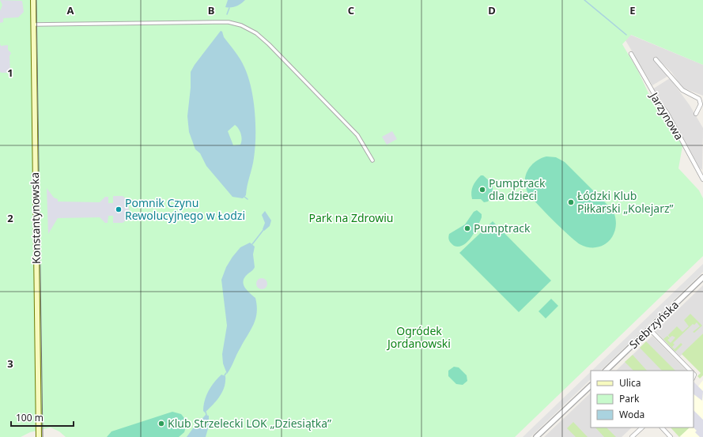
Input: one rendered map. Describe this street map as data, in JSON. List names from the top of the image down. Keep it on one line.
{"streets":{"main road":["Konstantynowska"],"street":["Jarzynowa","Srebrzyńska"]},"parks":["Park na Zdrowiu","Ogródek Jordanowski"],"places":["Pumptrack dla dzieci","Łódzki Klub Piłkarski „Kolejarz”","Pomnik Czynu Rewolucyjnego w Łodzi","Pumptrack","Klub Strzelecki LOK „Dziesiątka”"],"legend":["Ulica","Park","Woda"],"scale_bar":"100 m","grid":{"columns":["A","B","C","D","E"],"rows":["1","2","3"]}}
